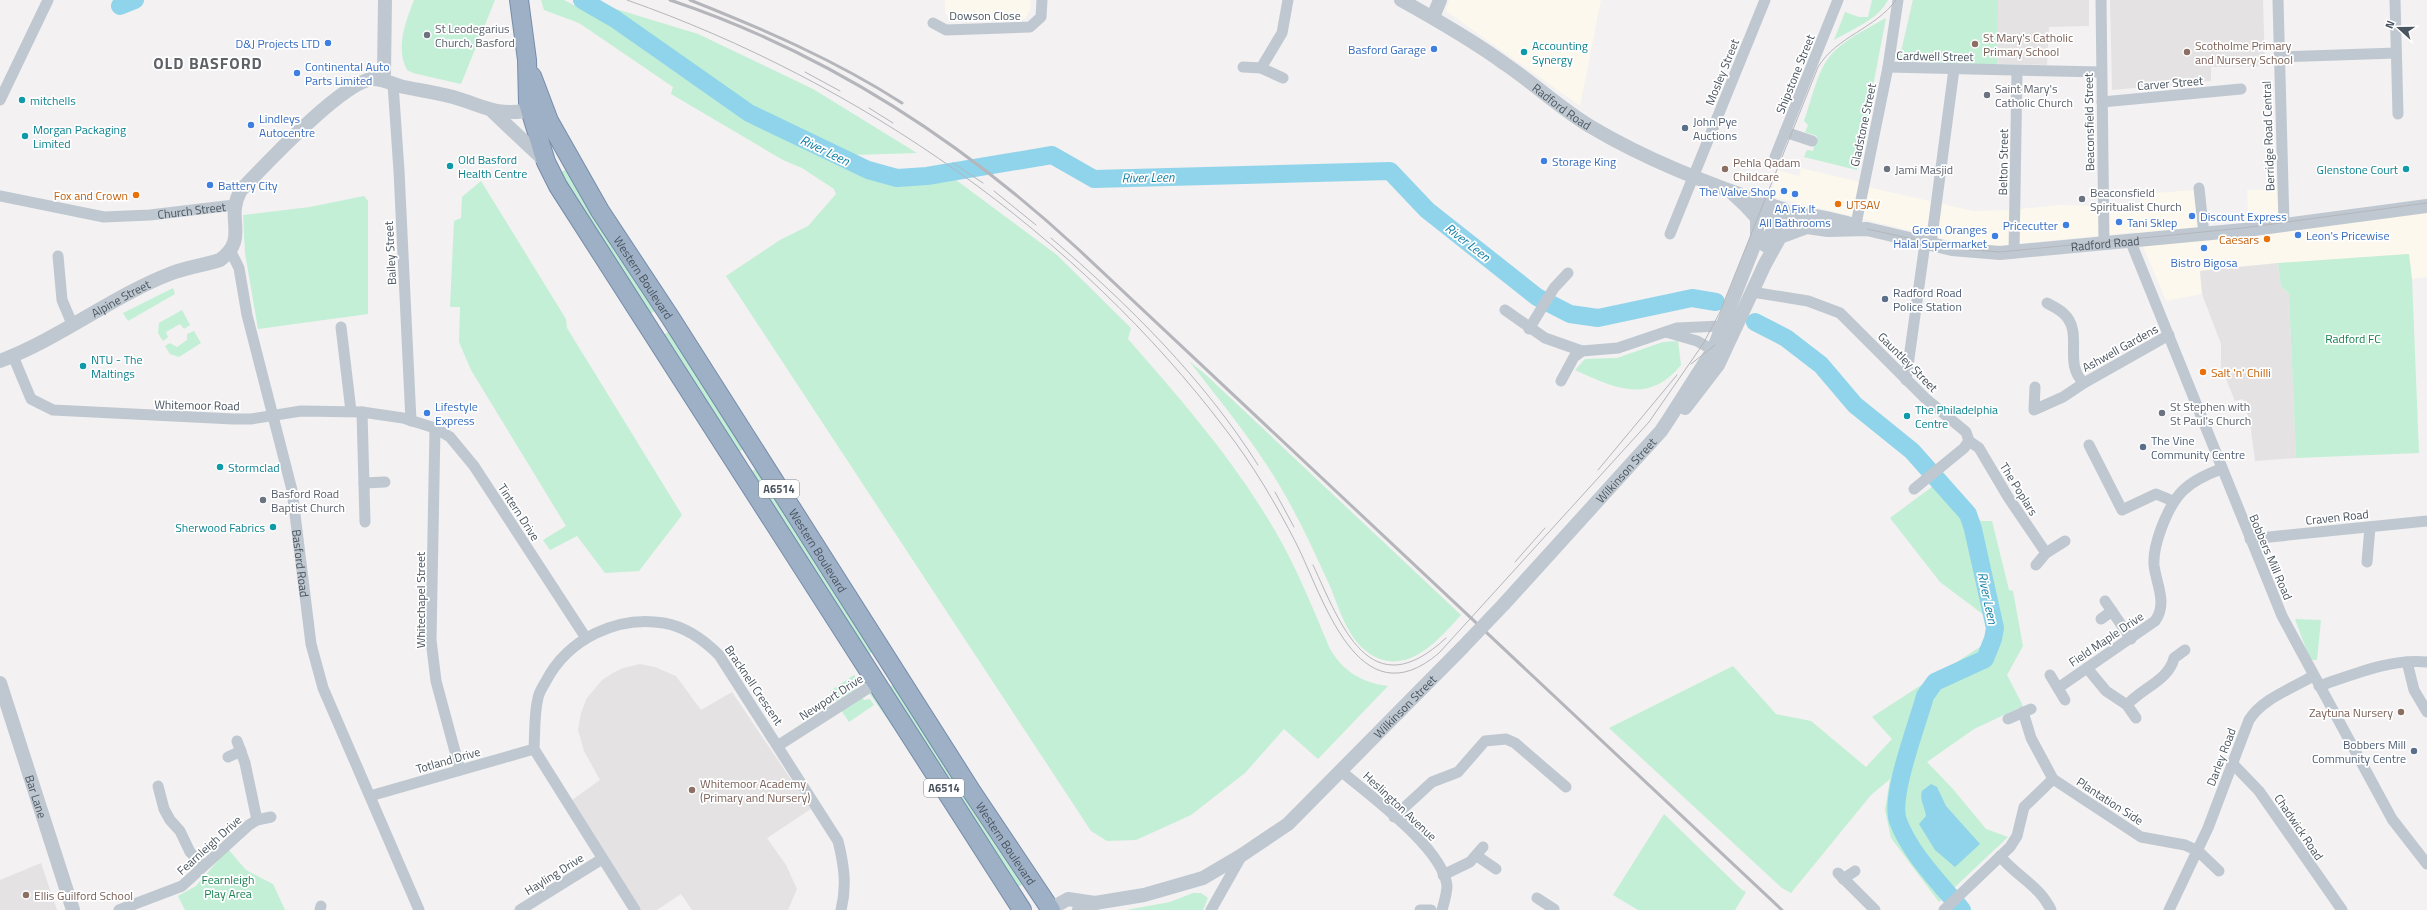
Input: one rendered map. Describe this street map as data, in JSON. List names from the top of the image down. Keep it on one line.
{"streets":{"highway":["Western Boulevard","A6514"],"street":["Dowson Close","Cardwell Street","Mosley Street","Shipstone Street","Carver Street","Radford Road","Beaconsfield Street","Gladstone Street","Berridge Road Central","Belton Street","Church Street","Bailey Street","Alpine Street","Ashwell Gardens","Gauntley Street","Whitemoor Road","Wilkinson Street","The Poplars","Tintern Drive","Craven Road","Bobbers Mill Road","Basford Road","Whitechapel Street","Field Maple Drive","Bracknell Crescent","Newport Drive","Darley Road","Totland Drive","Bar Lane","Plantation Side","Heslington Avenue","Chadwick Road","Fearnleigh Drive","Hayling Drive"]},"crossings":[["Cardwell Street","Beaconsfield Street"],["Cardwell Street","Gladstone Street"],["Cardwell Street","Belton Street"],["Mosley Street","Radford Road"],["Carver Street","Beaconsfield Street"],["Radford Road","Beaconsfield Street"],["Radford Road","Gladstone Street"],["Radford Road","Berridge Road Central"],["Radford Road","Belton Street"],["Radford Road","Wilkinson Street"],["Radford Road","Bobbers Mill Road"],["Church Street","Bailey Street"],["Church Street","Western Boulevard"],["Bailey Street","Western Boulevard"],["Bailey Street","Whitemoor Road"],["Bailey Street","Tintern Drive"],["Western Boulevard","Wilkinson Street"],["Western Boulevard","Newport Drive"],["Alpine Street","Whitemoor Road"],["Alpine Street","Basford Road"],["Ashwell Gardens","Bobbers Mill Road"],["Gauntley Street","Wilkinson Street"],["Gauntley Street","The Poplars"],["Whitemoor Road","Tintern Drive"],["Whitemoor Road","Basford Road"],["Wilkinson Street","Heslington Avenue"],["Tintern Drive","Whitechapel Street"],["Tintern Drive","Bracknell Crescent"],["Craven Road","Bobbers Mill Road"],["Bobbers Mill Road","Field Maple Drive"],["Bobbers Mill Road","Darley Road"],["Basford Road","Totland Drive"],["Whitechapel Street","Totland Drive"],["Bracknell Crescent","Newport Drive"],["Bracknell Crescent","Totland Drive"],["Darley Road","Plantation Side"],["Darley Road","Chadwick Road"]],"districts":["OLD BASFORD"],"water":["River Leen"],"parks":["Radford FC","Fearnleigh Play Area"],"places":["St Leodegarius Church, Basford","D&J Projects LTD","St Mary's Catholic Primary School","Basford Garage","Accounting Synergy","Scotholme Primary and Nursery School","Continental Auto Parts Limited","Saint Mary's Catholic Church","mitchells","Lindleys Autocentre","John Pye Auctions","Morgan Packaging Limited","Storage King","Old Basford Health Centre","Pehla Qadam Childcare","Jami Masjid","Glenstone Court","Battery City","The Valve Shop","AA Fix It All Bathrooms","Fox and Crown","Beaconsfield Spiritualist Church","UTSAV","Discount Express","Tani Sklep","Pricecutter","Leon's Pricewise","Green Oranges Halal Supermarket","Caesars","Bistro Bigosa","Radford Road Police Station","NTU - The Maltings","Salt 'n' Chilli","Lifestyle Express","St Stephen with St Paul's Church","The Philadelphia Centre","The Vine Community Centre","Stormclad","Basford Road Baptist Church","Sherwood Fabrics","Zaytuna Nursery","Bobbers Mill Community Centre","Whitemoor Academy (Primary and Nursery)","Ellis Guilford School"],"north":"left"}
